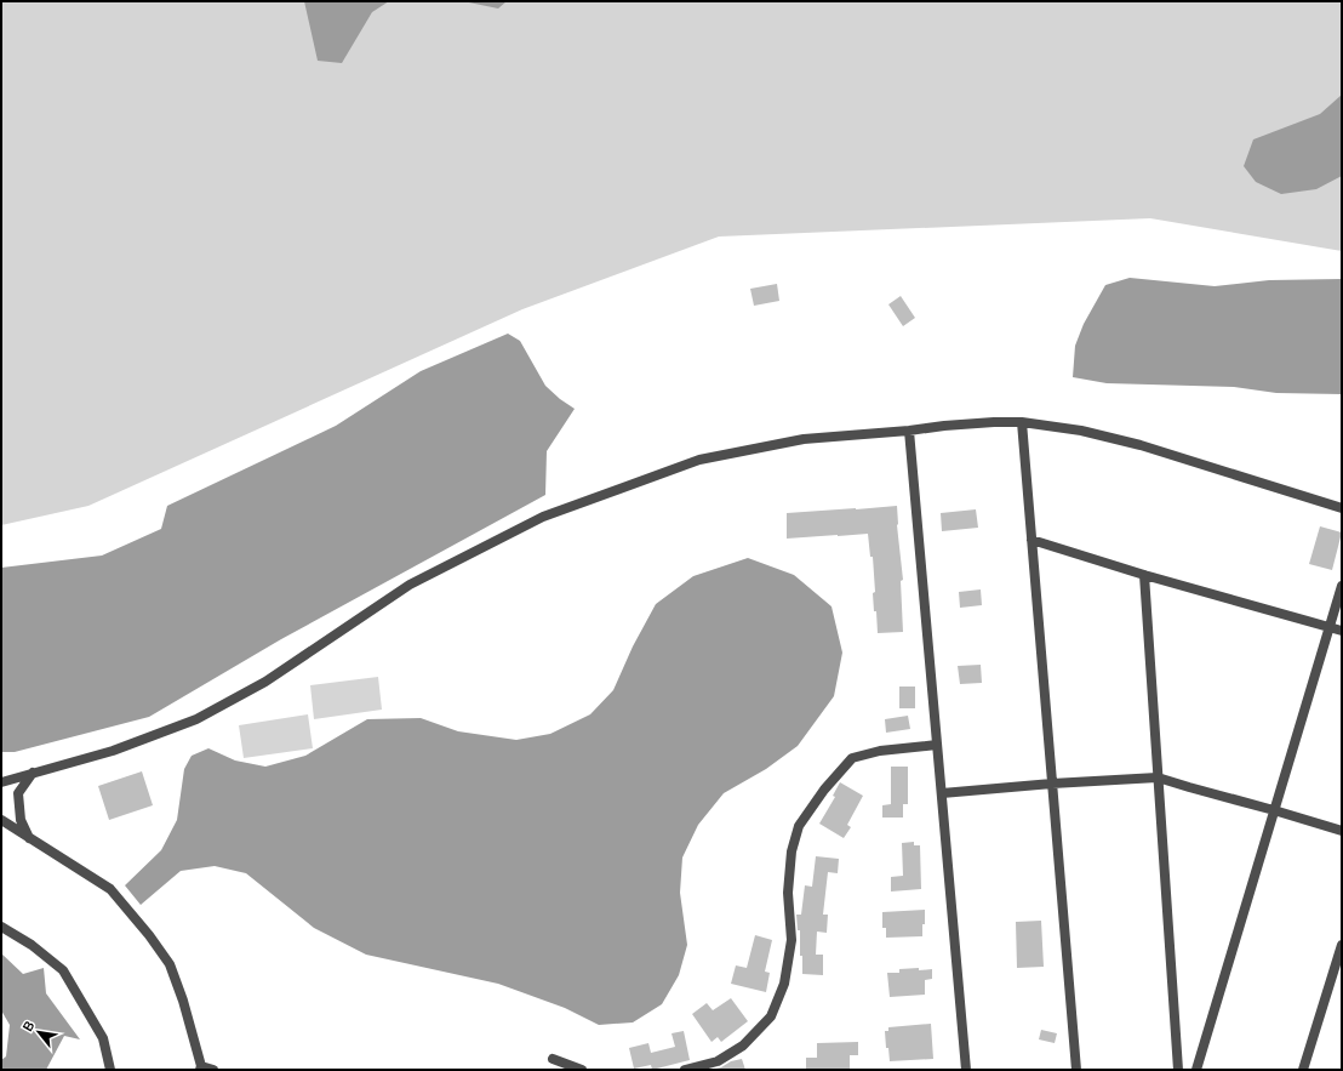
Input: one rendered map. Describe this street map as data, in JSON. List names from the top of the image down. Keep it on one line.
{"north":"top left"}
